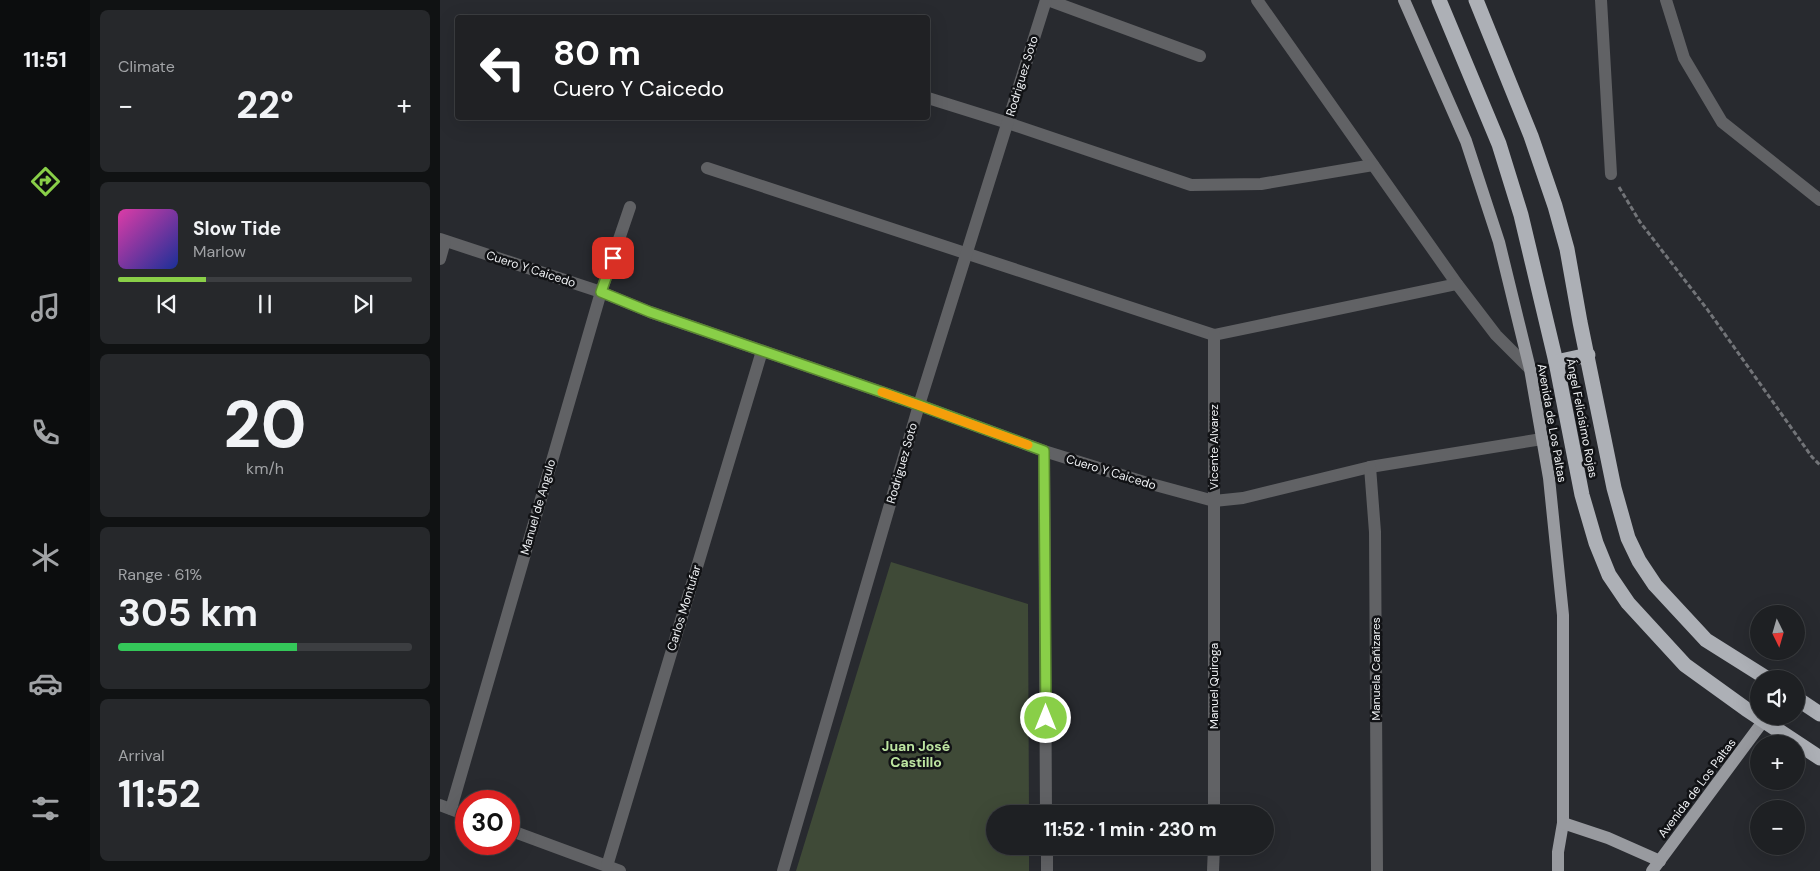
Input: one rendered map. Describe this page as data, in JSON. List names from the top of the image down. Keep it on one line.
{"streets":{"highway":["Ángel Felicísimo Rojas"],"main road":["Avenida de Los Paltas"],"street":["Rodriguez Soto","Cuero Y Caicedo","Vicente Alvarez","Manuel de Angulo","Carlos Montufar","Manuela Cañizares","Manuel Quiroga"]},"crossings":[["Rodriguez Soto","Cuero Y Caicedo"],["Cuero Y Caicedo","Avenida de Los Paltas"],["Cuero Y Caicedo","Vicente Alvarez"],["Cuero Y Caicedo","Manuel de Angulo"],["Cuero Y Caicedo","Carlos Montufar"],["Cuero Y Caicedo","Manuela Cañizares"],["Vicente Alvarez","Manuel Quiroga"]],"districts":["Juan José Castillo"],"north":"bottom","page":{"tabs":"11:51","tile":["Climate",["20","km/h"],["Range · 61%","305 km"],["Arrival","11:52"]],"turn":["80 m","Cuero Y Caicedo"],"heat":["−","22°","+"],"song":["Slow Tide","Marlow"],"map_buttons":["+","−"],"limit":"30","trip":"11:52 · 1 min · 230 m"}}
